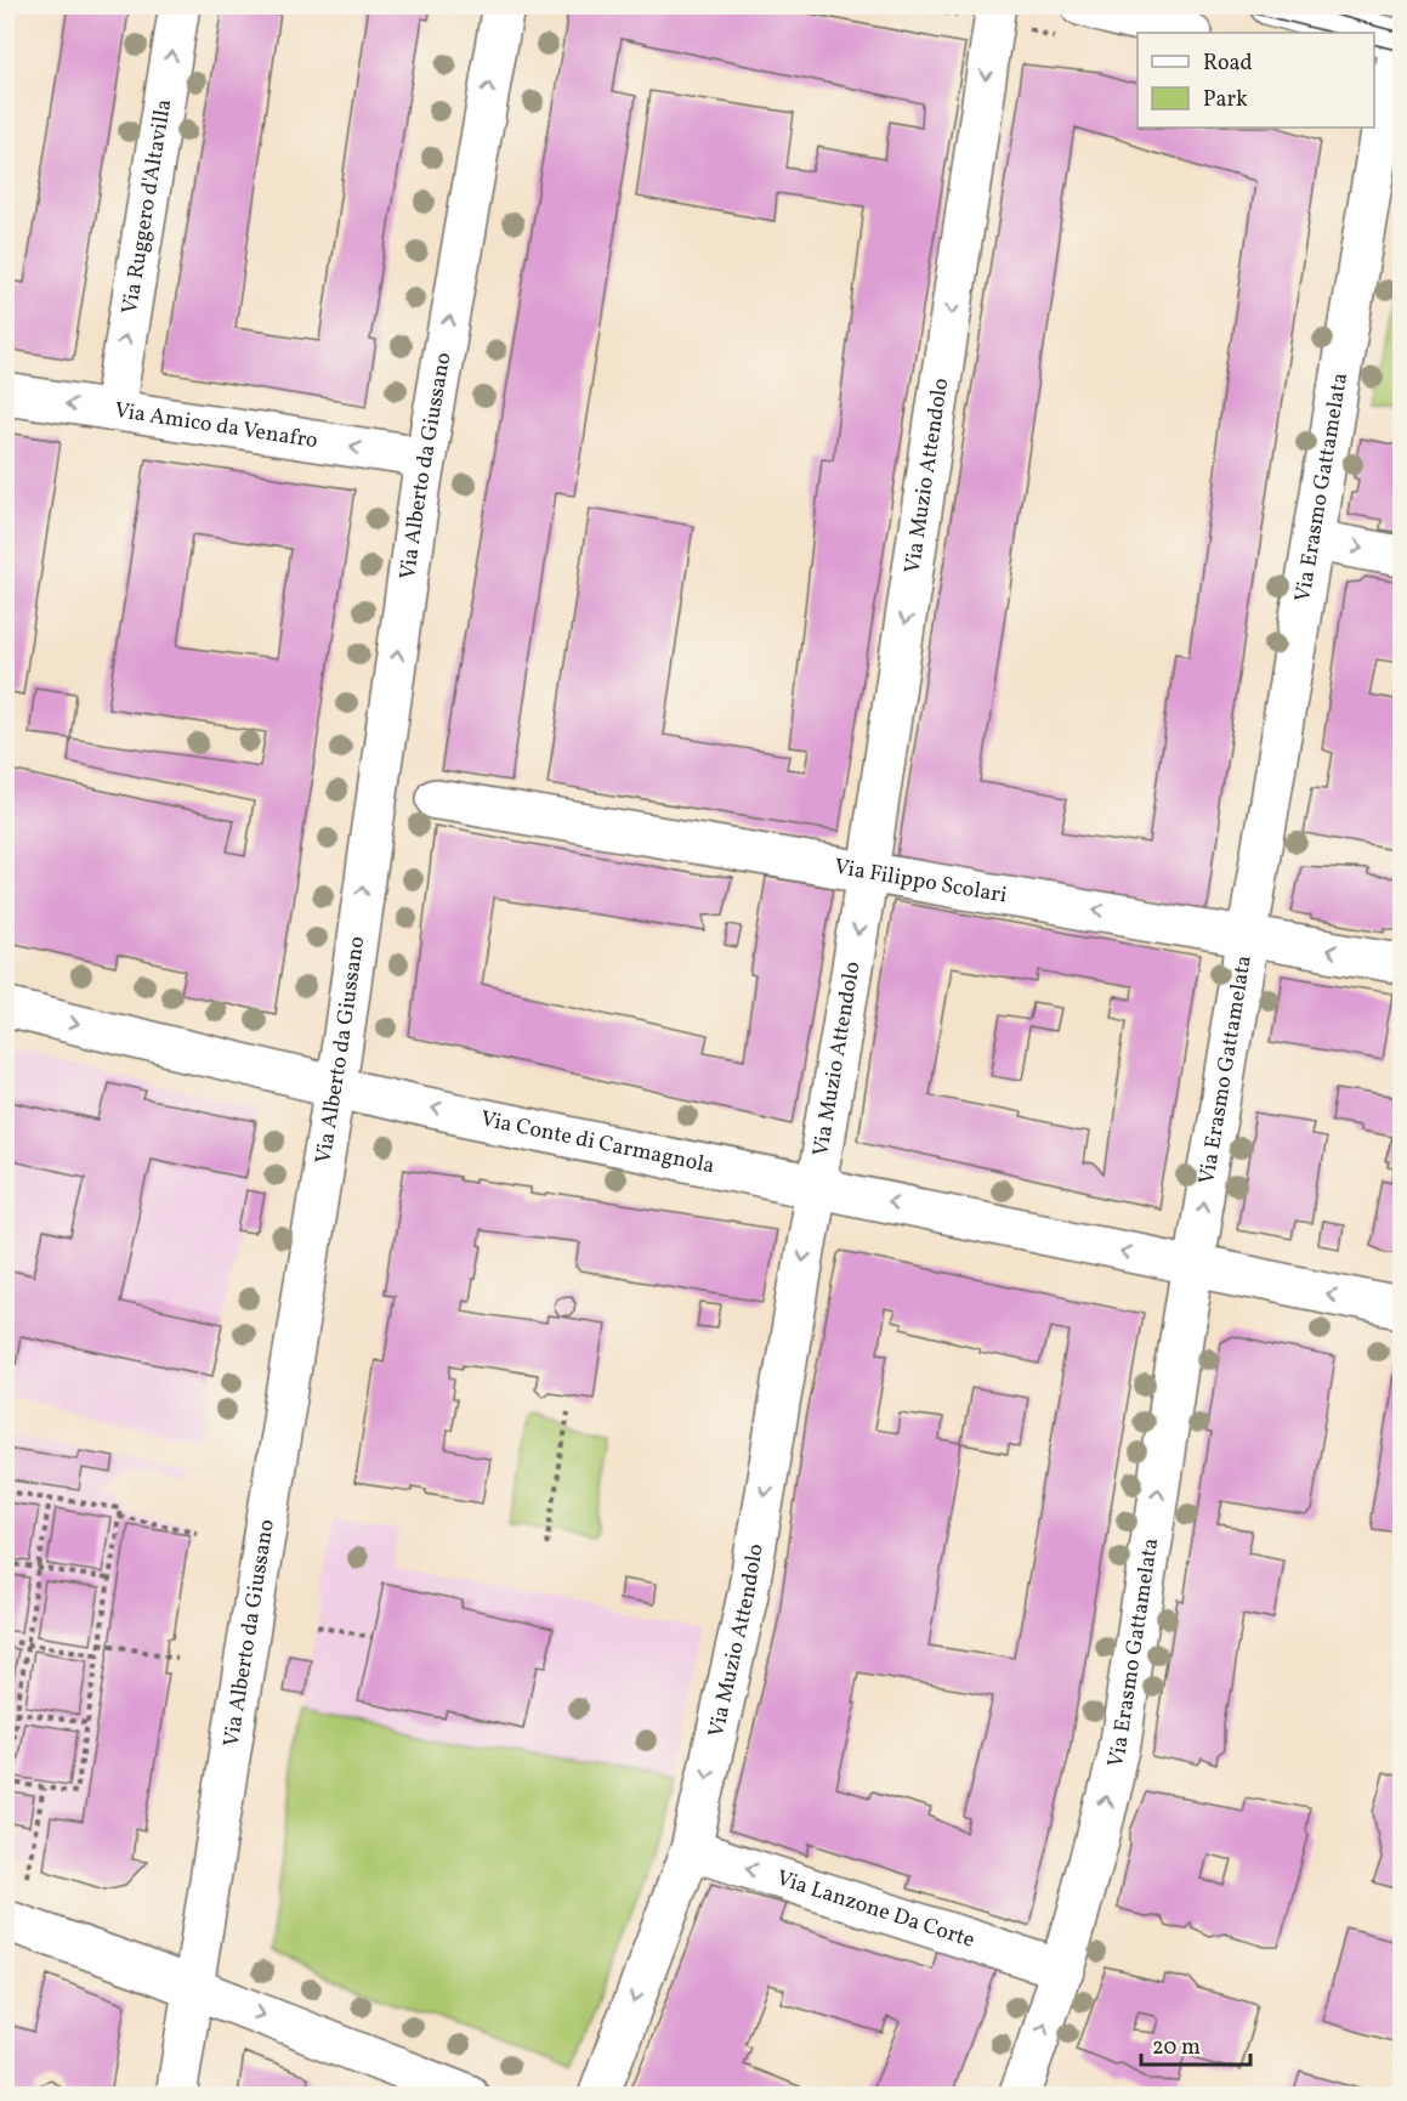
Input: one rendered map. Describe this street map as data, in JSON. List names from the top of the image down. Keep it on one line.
{"streets":{"street":["Via Ruggero d'Altavilla","Via Amico da Venafro","Via Alberto da Giussano","Via Muzio Attendolo","Via Erasmo Gattamelata","Via Filippo Scolari","Via Conte di Carmagnola","Via Lanzone Da Corte"]},"crossings":[["Via Ruggero d'Altavilla","Via Amico da Venafro"],["Via Amico da Venafro","Via Alberto da Giussano"],["Via Alberto da Giussano","Via Conte di Carmagnola"],["Via Muzio Attendolo","Via Filippo Scolari"],["Via Muzio Attendolo","Via Conte di Carmagnola"],["Via Muzio Attendolo","Via Lanzone Da Corte"],["Via Erasmo Gattamelata","Via Filippo Scolari"],["Via Erasmo Gattamelata","Via Conte di Carmagnola"],["Via Erasmo Gattamelata","Via Lanzone Da Corte"]],"one_way":["Via Ruggero d'Altavilla","Via Amico da Venafro","Via Alberto da Giussano","Via Muzio Attendolo","Via Erasmo Gattamelata","Via Filippo Scolari","Via Lanzone Da Corte"],"legend":["Road","Park"],"scale_bar":"20 m"}
